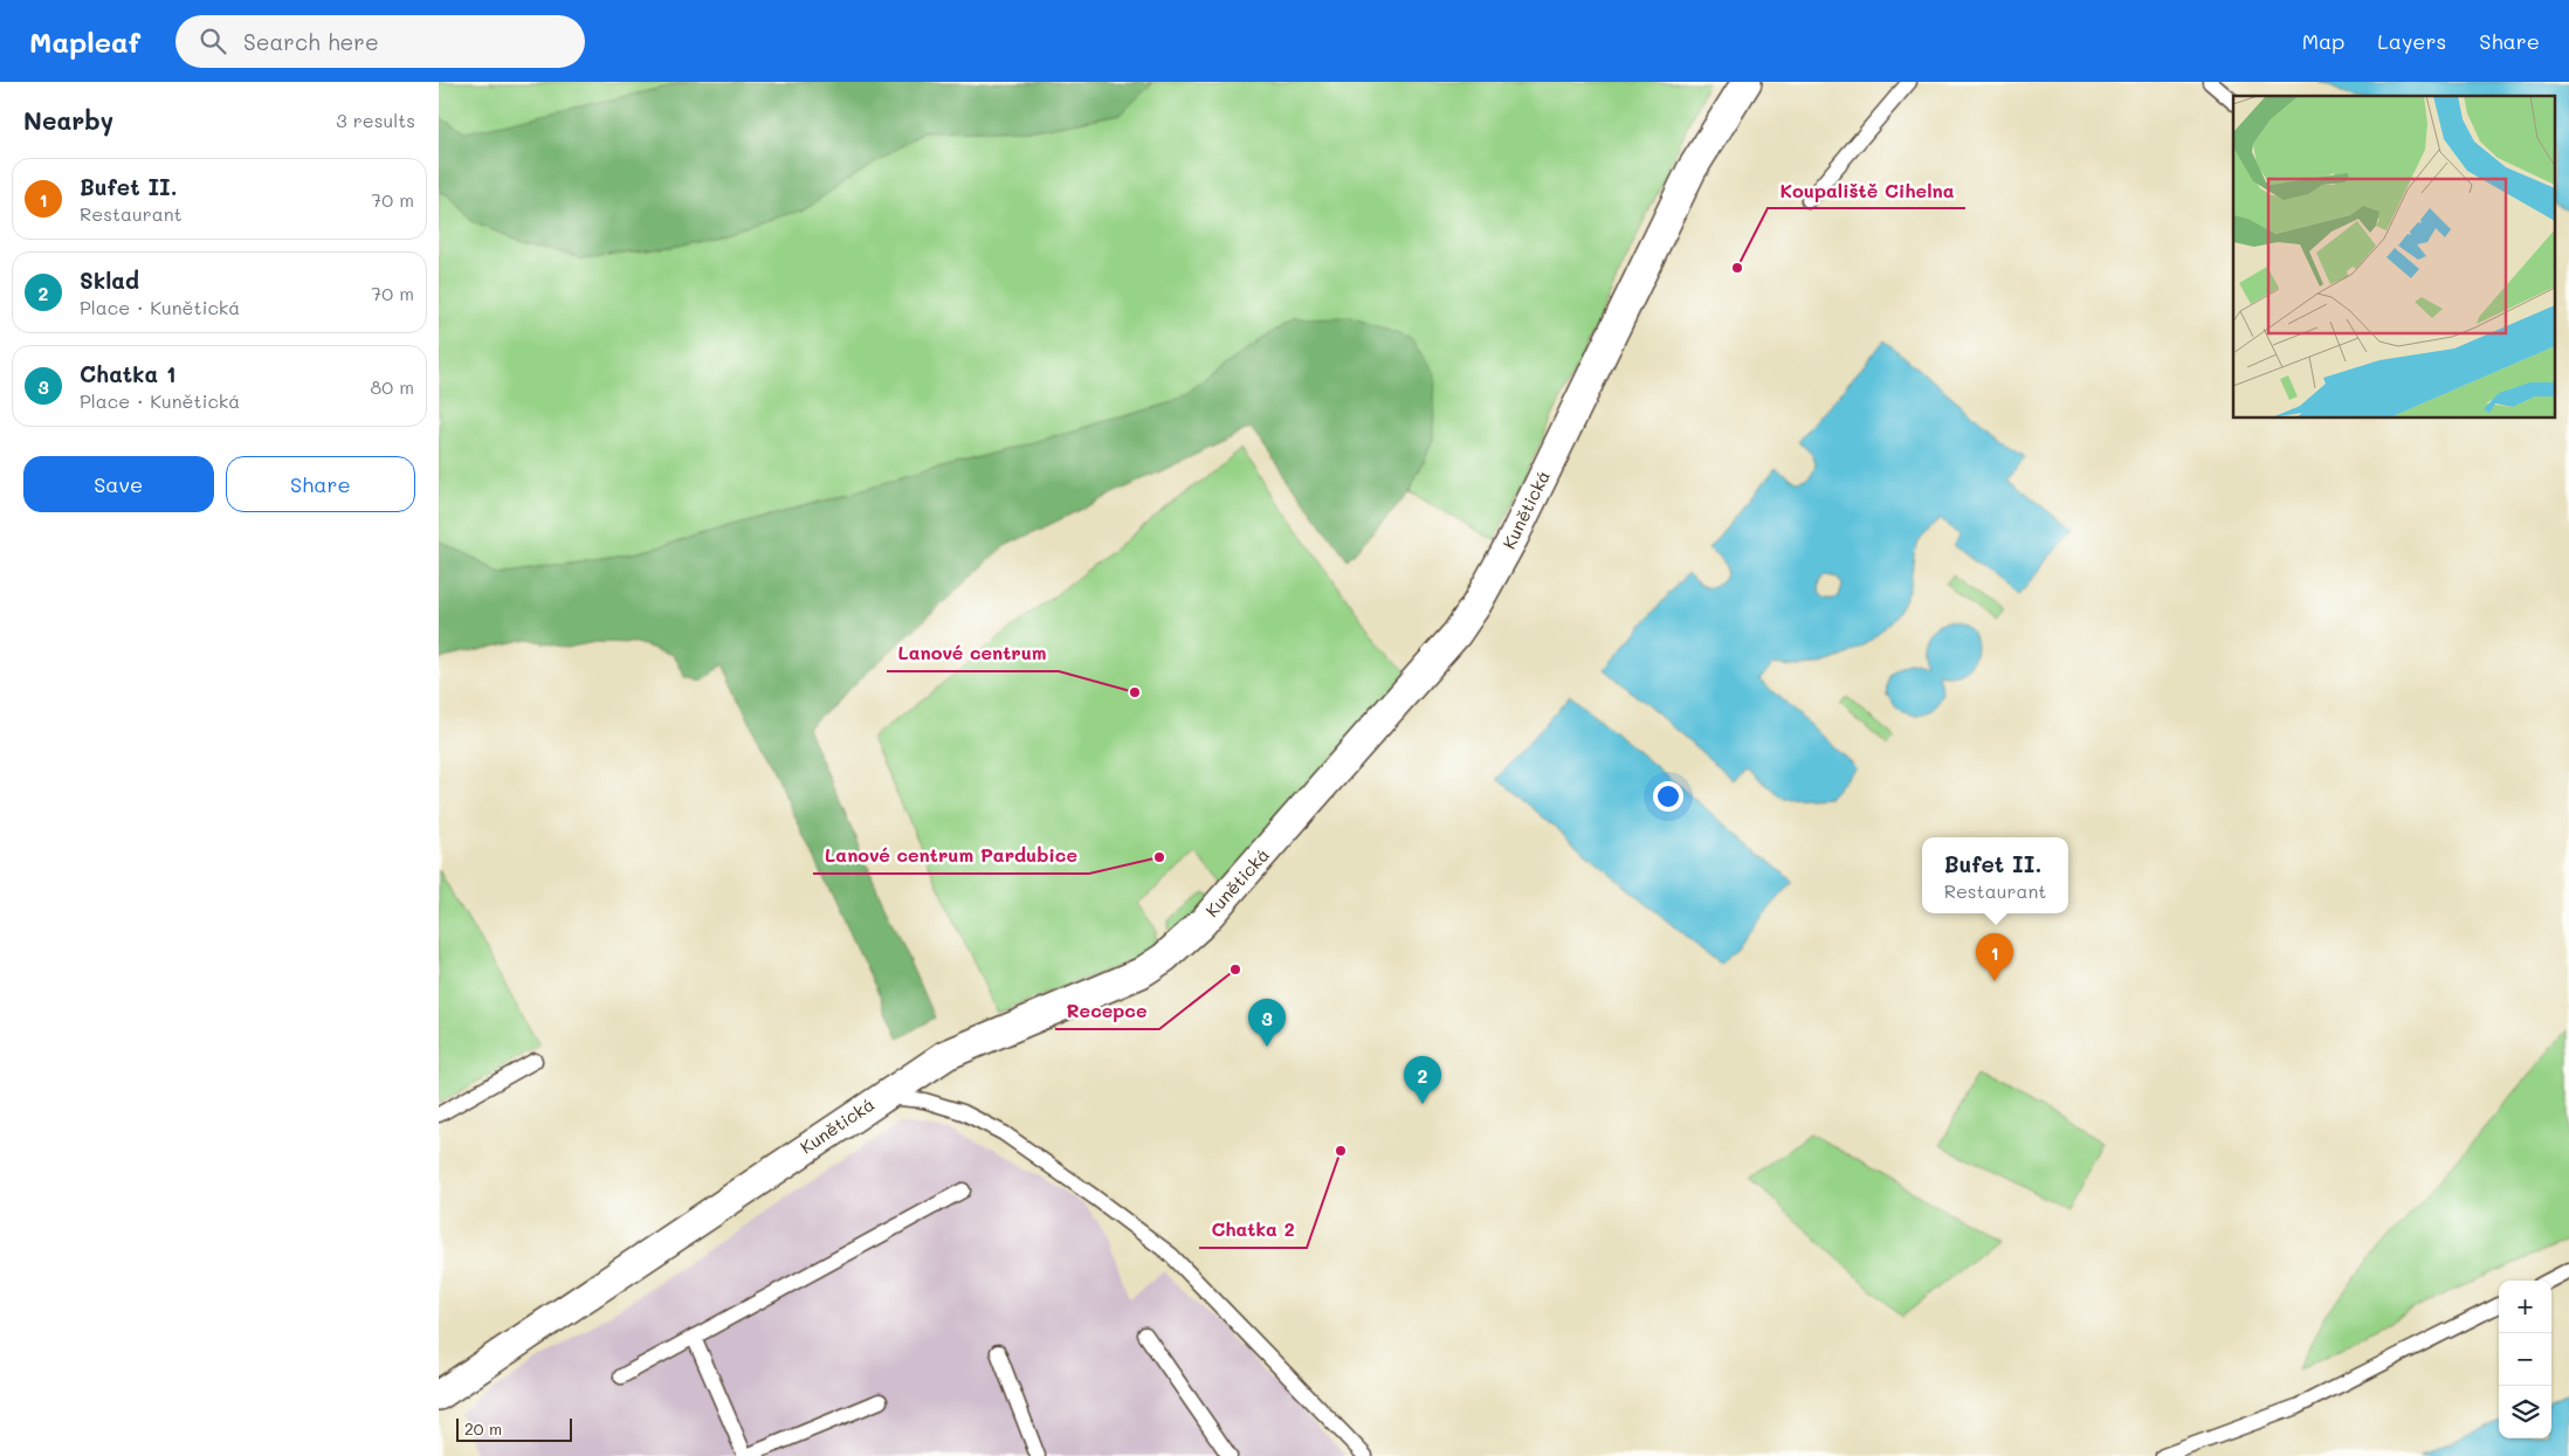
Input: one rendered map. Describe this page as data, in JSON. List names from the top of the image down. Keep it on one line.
{"streets":{"street":["Kunětická"]},"places":["Koupaliště Cihelna","Lanové centrum","Lanové centrum Pardubice","Recepce","Chatka 2"],"scale_bar":"20 m","page":{"header":"Mapleaf","search":"Search here","nav":["Map","Layers","Share"],"heading":["Nearby","3 results"],"list":[{"mark":"1","name":"Bufet II.","note":"Restaurant","value":"70 m"},{"mark":"2","name":"Sklad","note":"Place · Kunětická","value":"70 m"},{"mark":"3","name":"Chatka 1","note":"Place · Kunětická","value":"80 m"}],"buttons":["Save","Share"],"popup":["Bufet II.","Restaurant"],"pins":["1","3","2"],"map_buttons":["+","−"],"scale":"20 m"}}
